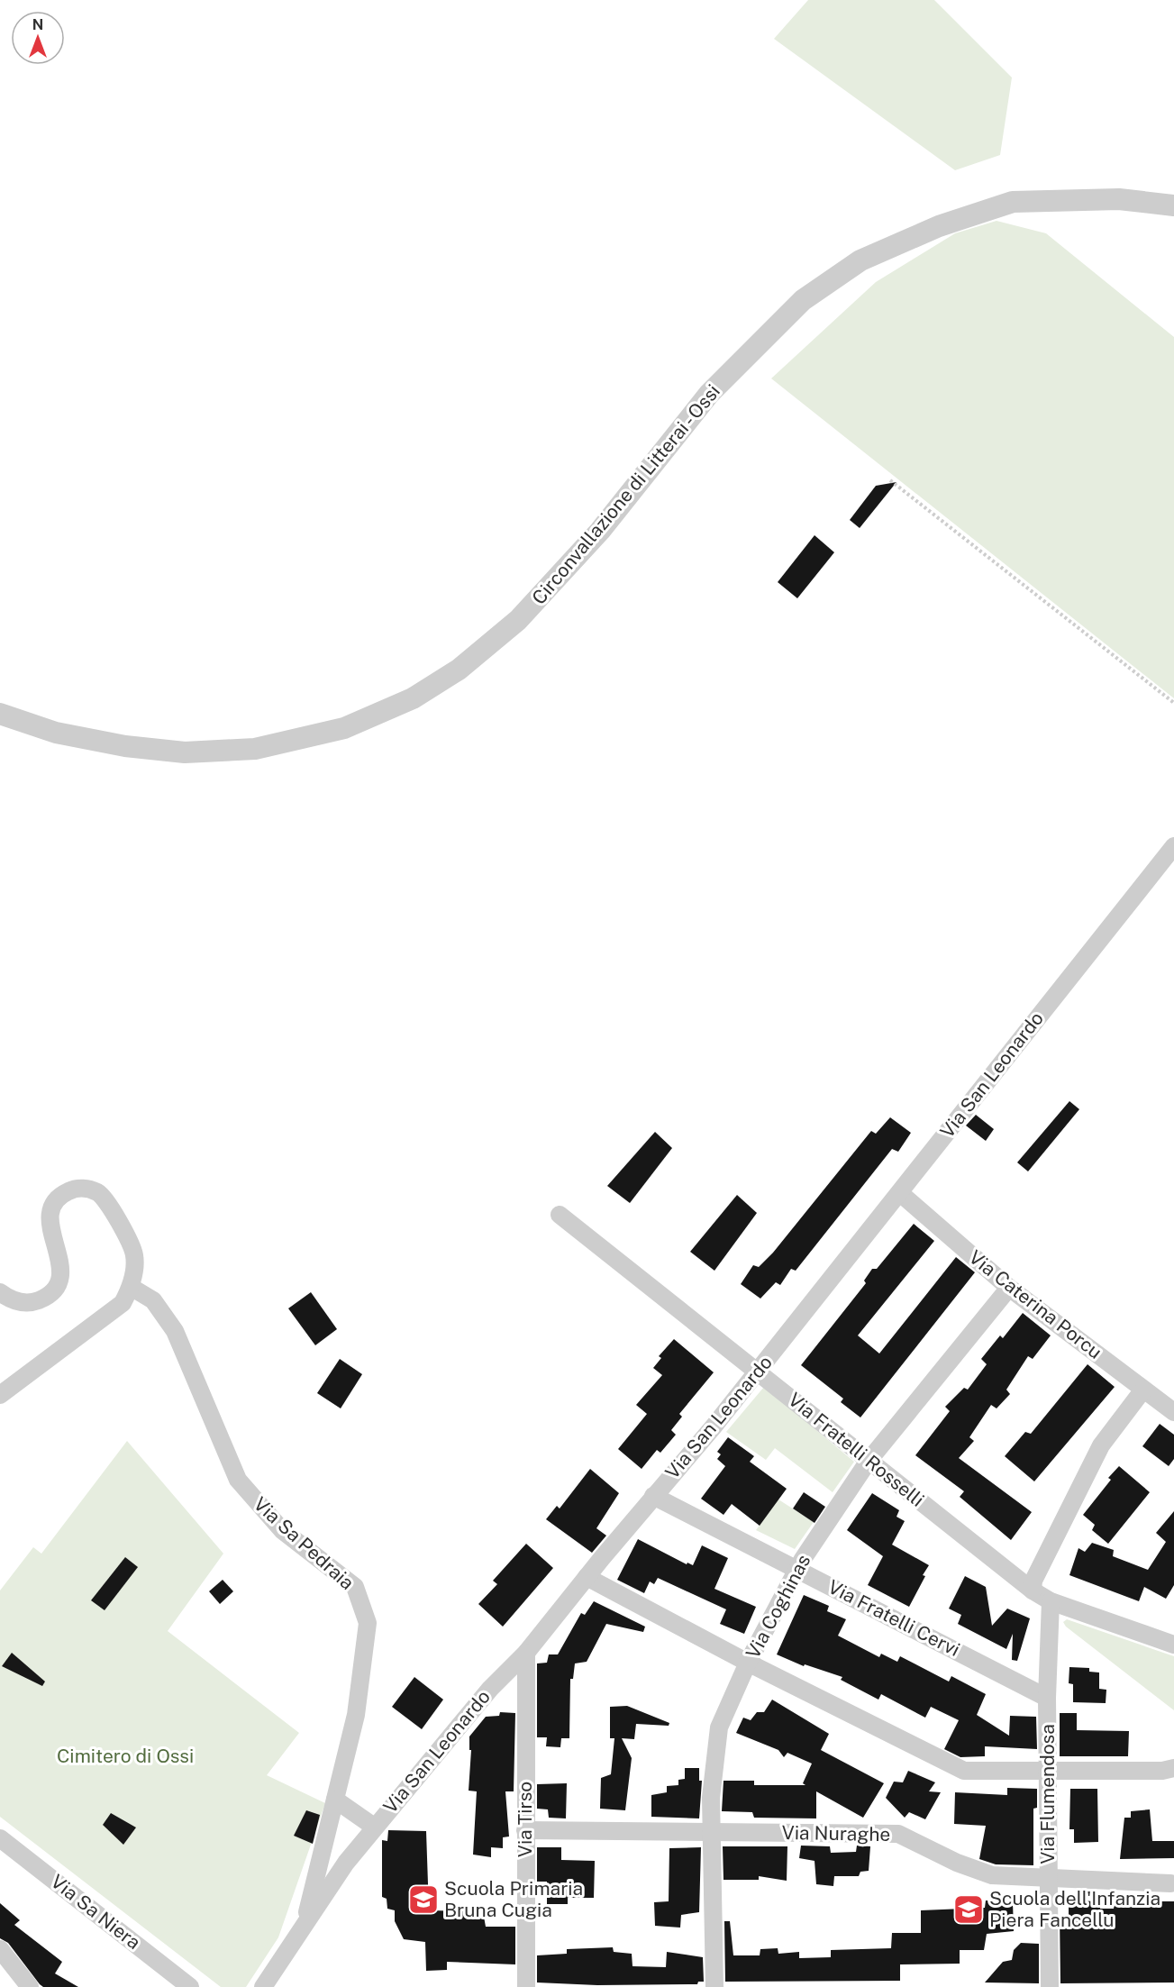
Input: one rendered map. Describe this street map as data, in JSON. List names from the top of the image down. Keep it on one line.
{"streets":{"street":["Circonvallazione di Litterai - Ossi","Via San Leonardo","Via Caterina Porcu","Via Fratelli Rosselli","Via Sa Pedraia","Via Coghinas","Via Fratelli Cervi","Via Flumendosa","Via Tirso","Via Nuraghe","Via Sa Niera"]},"crossings":[["Via San Leonardo","Via Caterina Porcu"],["Via San Leonardo","Via Fratelli Rosselli"],["Via San Leonardo","Via Sa Pedraia"],["Via San Leonardo","Via Fratelli Cervi"],["Via San Leonardo","Via Tirso"],["Via Caterina Porcu","Via Coghinas"],["Via Fratelli Rosselli","Via Coghinas"],["Via Fratelli Rosselli","Via Flumendosa"],["Via Coghinas","Via Fratelli Cervi"],["Via Coghinas","Via Nuraghe"],["Via Fratelli Cervi","Via Flumendosa"],["Via Flumendosa","Via Nuraghe"],["Via Tirso","Via Nuraghe"]],"parks":["Cimitero di Ossi"],"places":{"school or university":["Scuola Primaria Bruna Cugia","Scuola dell'Infanzia Piera Fancellu"]},"north":"top"}
